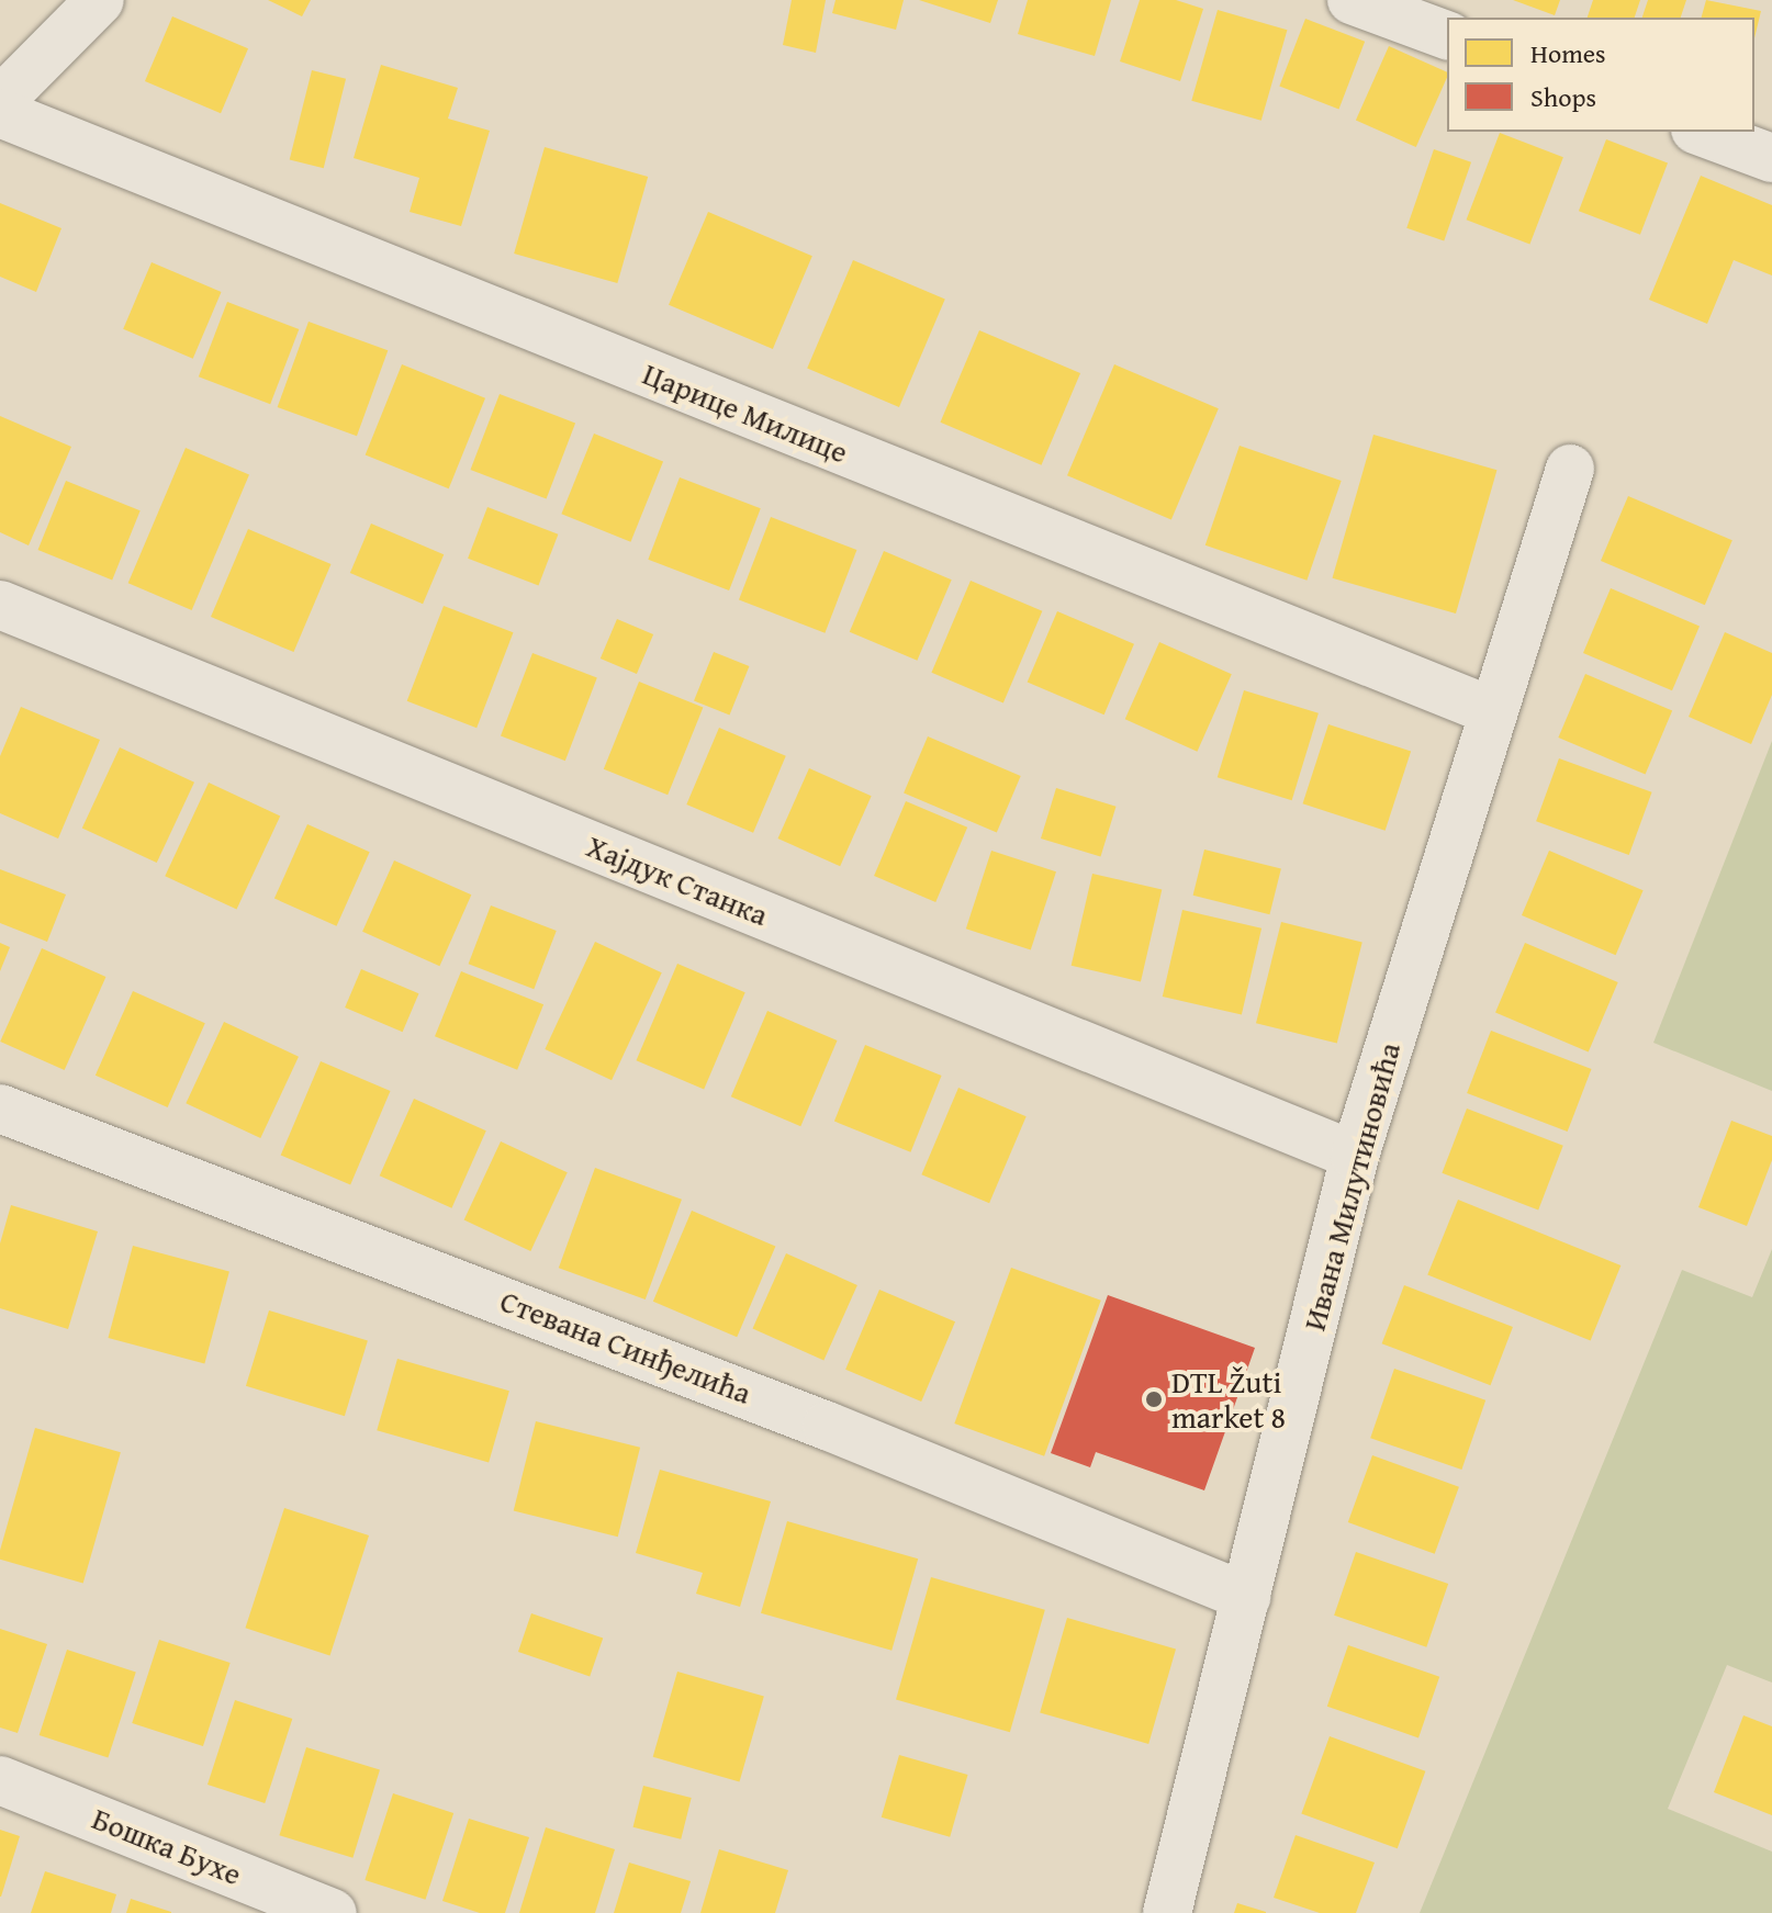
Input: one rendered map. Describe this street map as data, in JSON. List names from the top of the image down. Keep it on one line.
{"streets":{"street":["Царице Милице","Хајдук Станка","Ивана Милутиновића","Стевана Синђелића","Бошка Бухе"]},"crossings":[["Царице Милице","Ивана Милутиновића"],["Хајдук Станка","Ивана Милутиновића"],["Ивана Милутиновића","Стевана Синђелића"]],"places":["DTL Žuti market 8"],"legend":["Homes","Shops"]}
